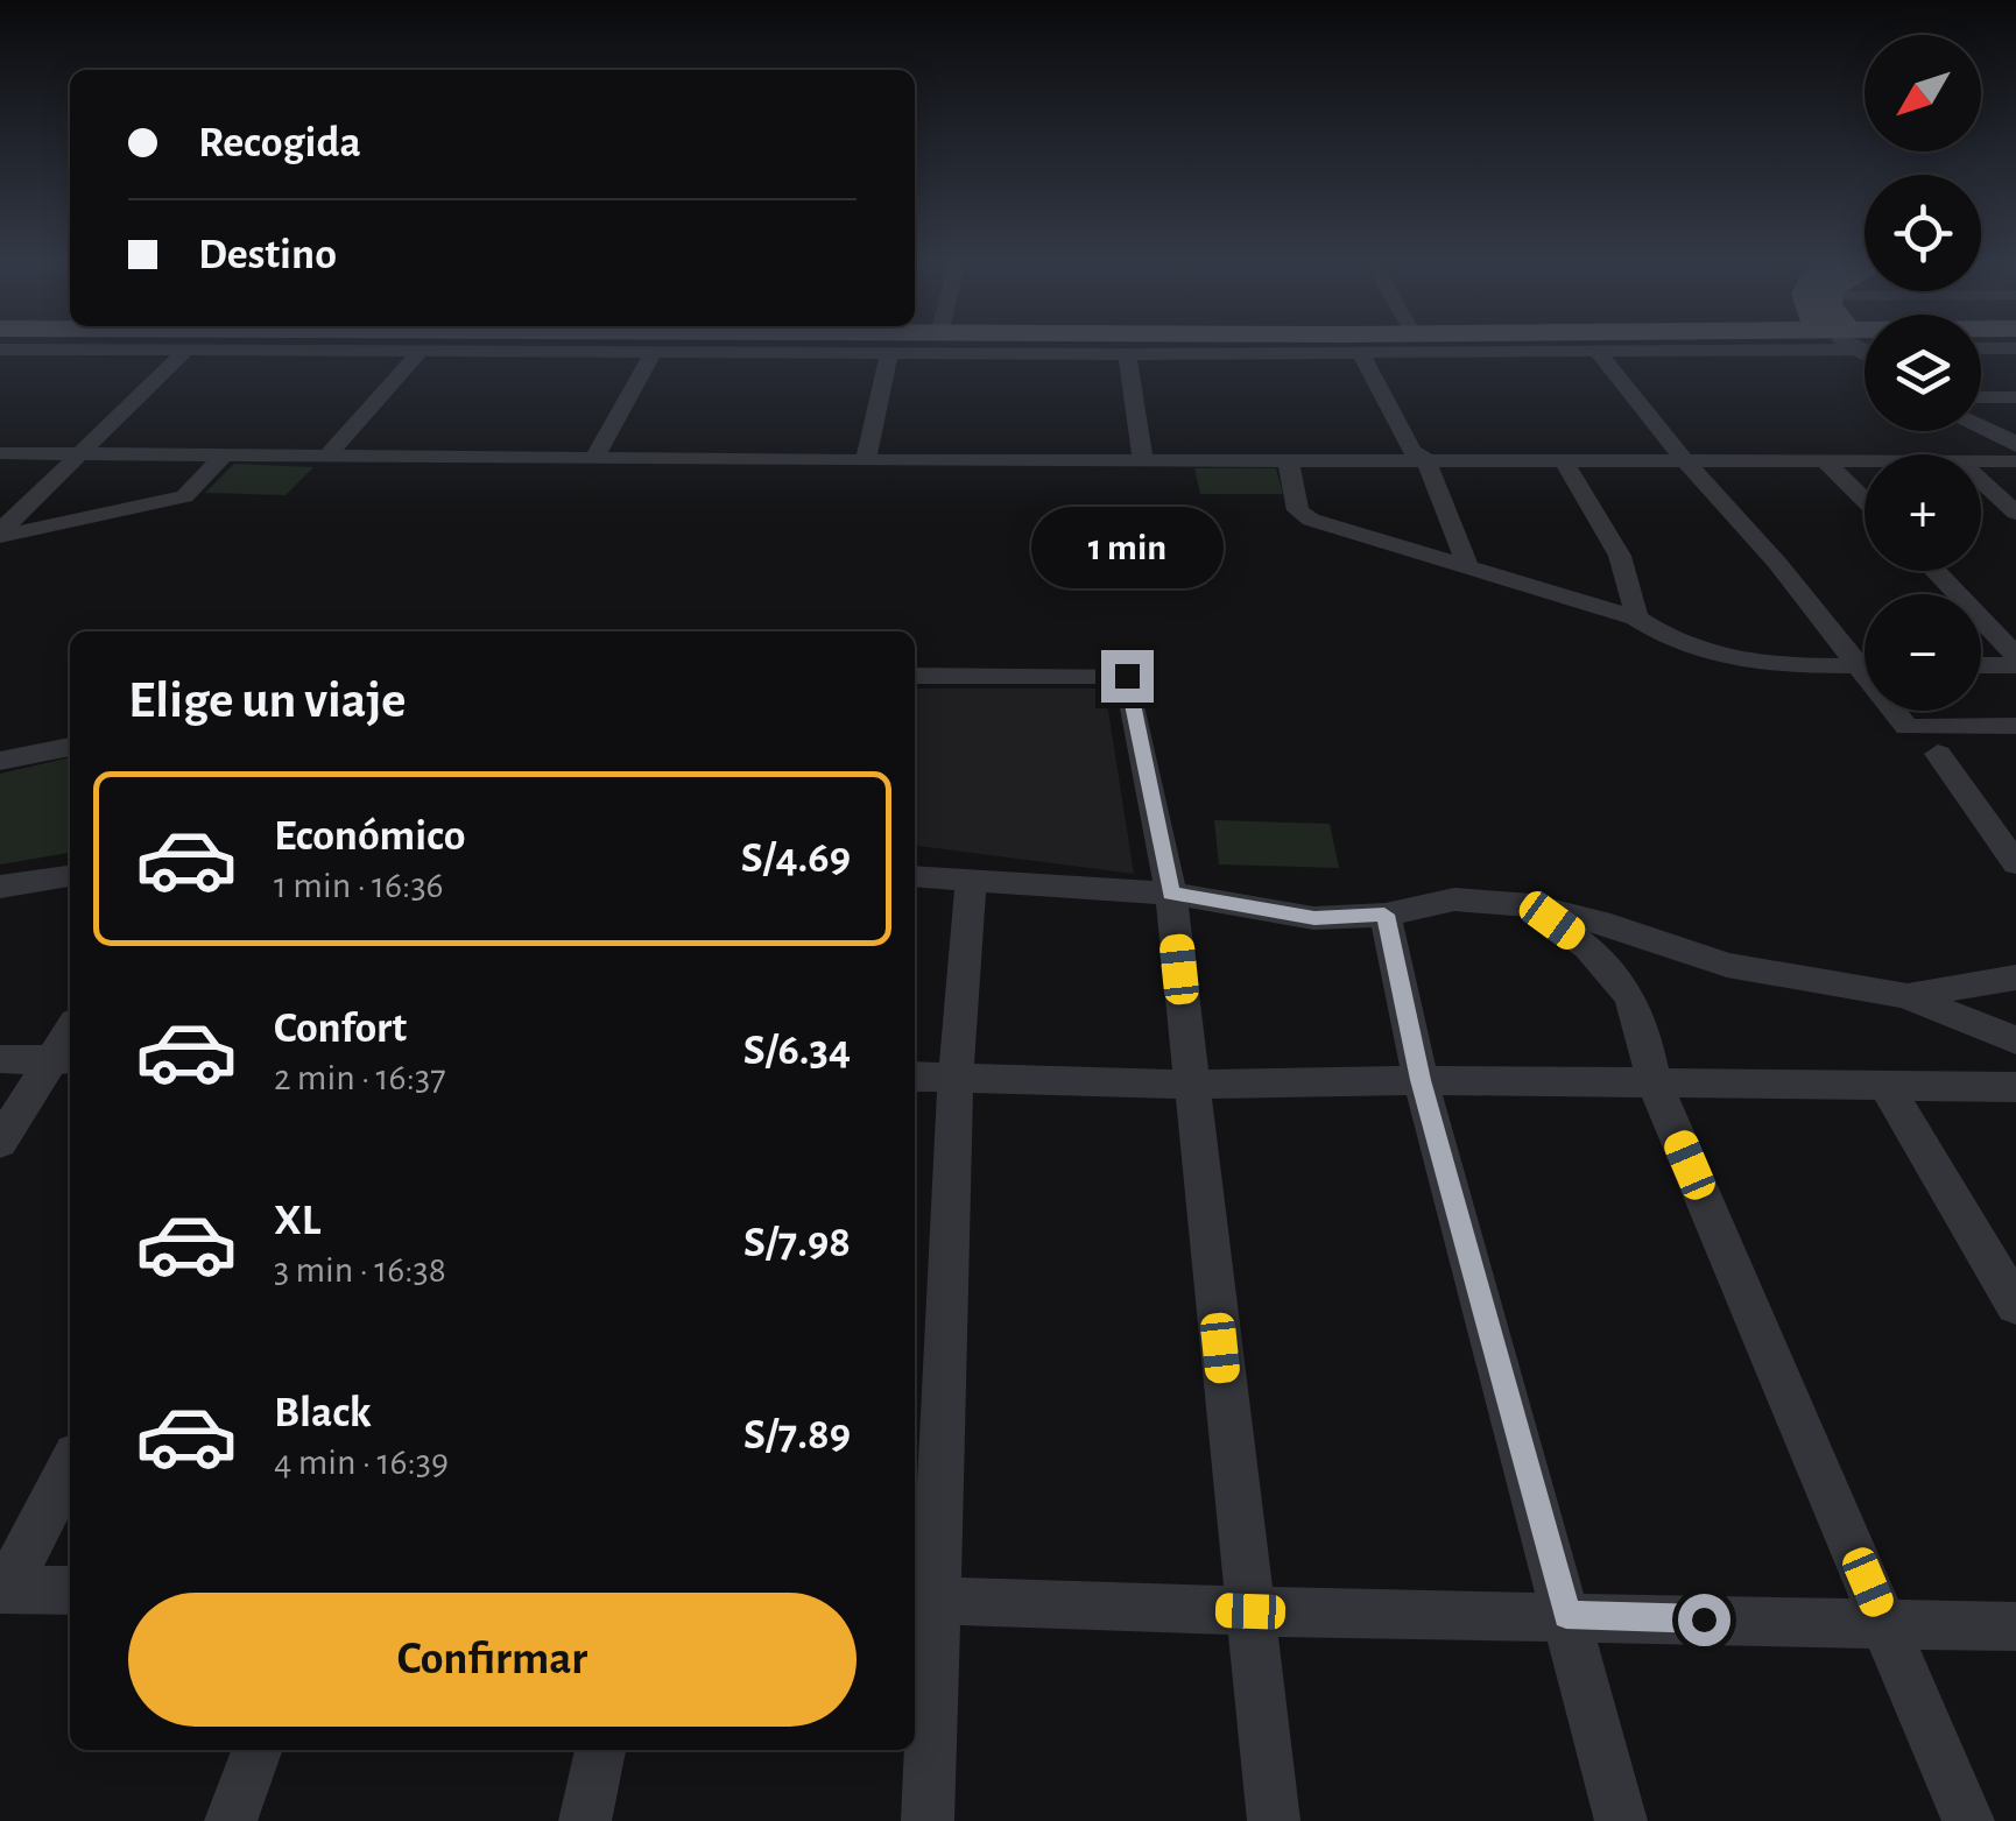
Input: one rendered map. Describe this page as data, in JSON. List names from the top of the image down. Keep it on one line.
{"north":"bottom left","page":{"map_buttons":["+","−"],"banner":["Recogida","Destino"],"bubble":"1 min","heading":"Elige un viaje","list":[{"name":"Económico","note":"1 min · 16:36","value":"S/4.69"},{"name":"Confort","note":"2 min · 16:37","value":"S/6.34"},{"name":"XL","note":"3 min · 16:38","value":"S/7.98"},{"name":"Black","note":"4 min · 16:39","value":"S/7.89"}],"buttons":"Confirmar"}}
